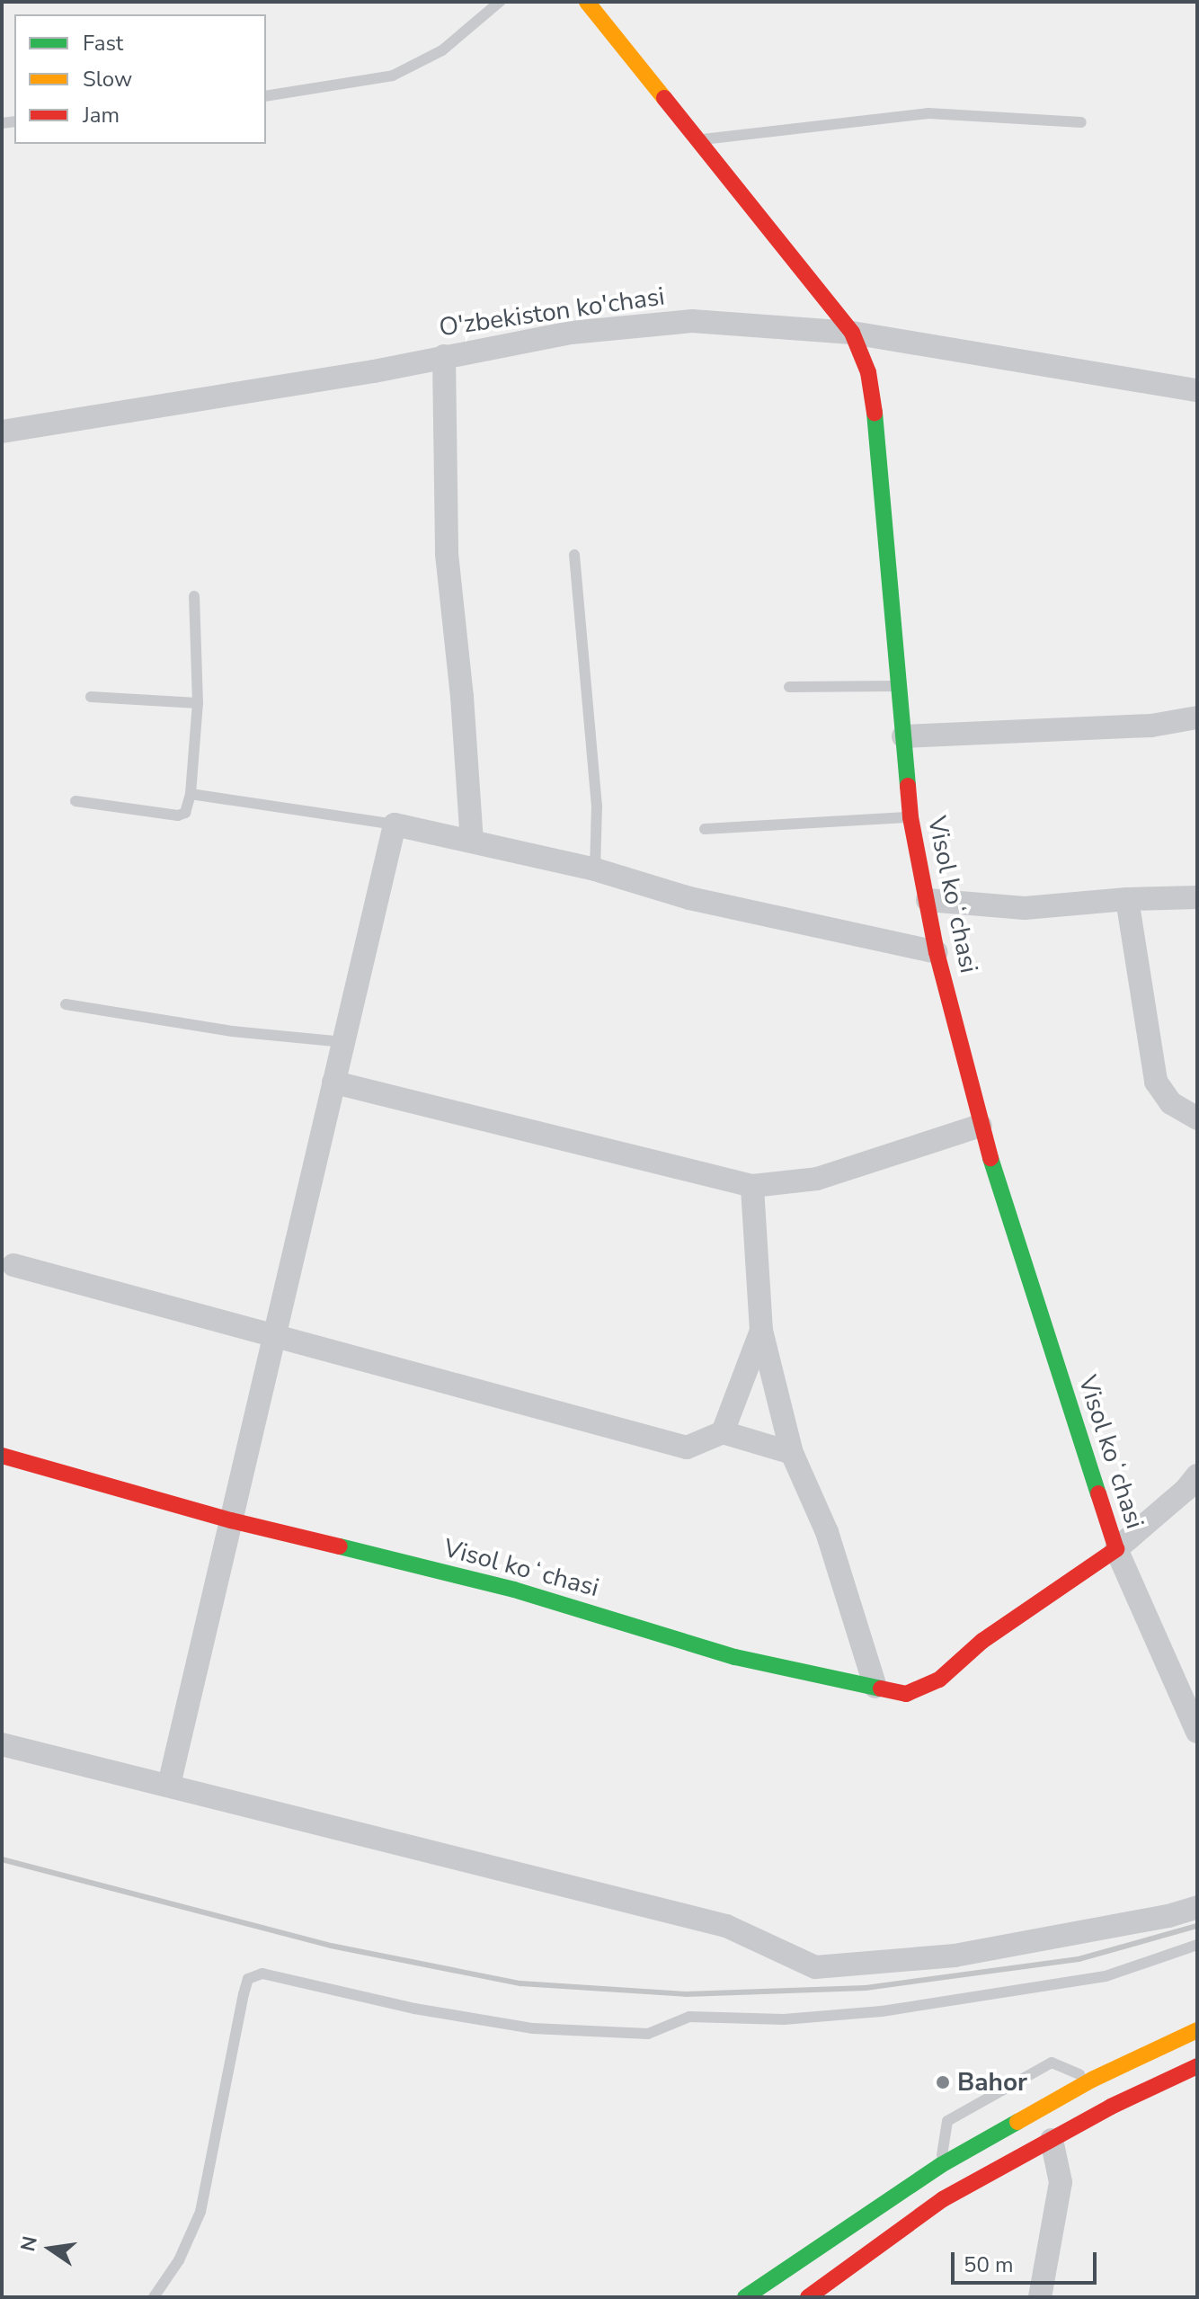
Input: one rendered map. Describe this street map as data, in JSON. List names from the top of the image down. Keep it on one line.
{"streets":{"main road":["Visol koʻchasi"],"street":["O'zbekiston ko'chasi"]},"crossings":[["O'zbekiston ko'chasi","Visol koʻchasi"]],"places":["Bahor"],"legend":["Fast","Slow","Jam"],"scale_bar":"50 m","north":"left"}
